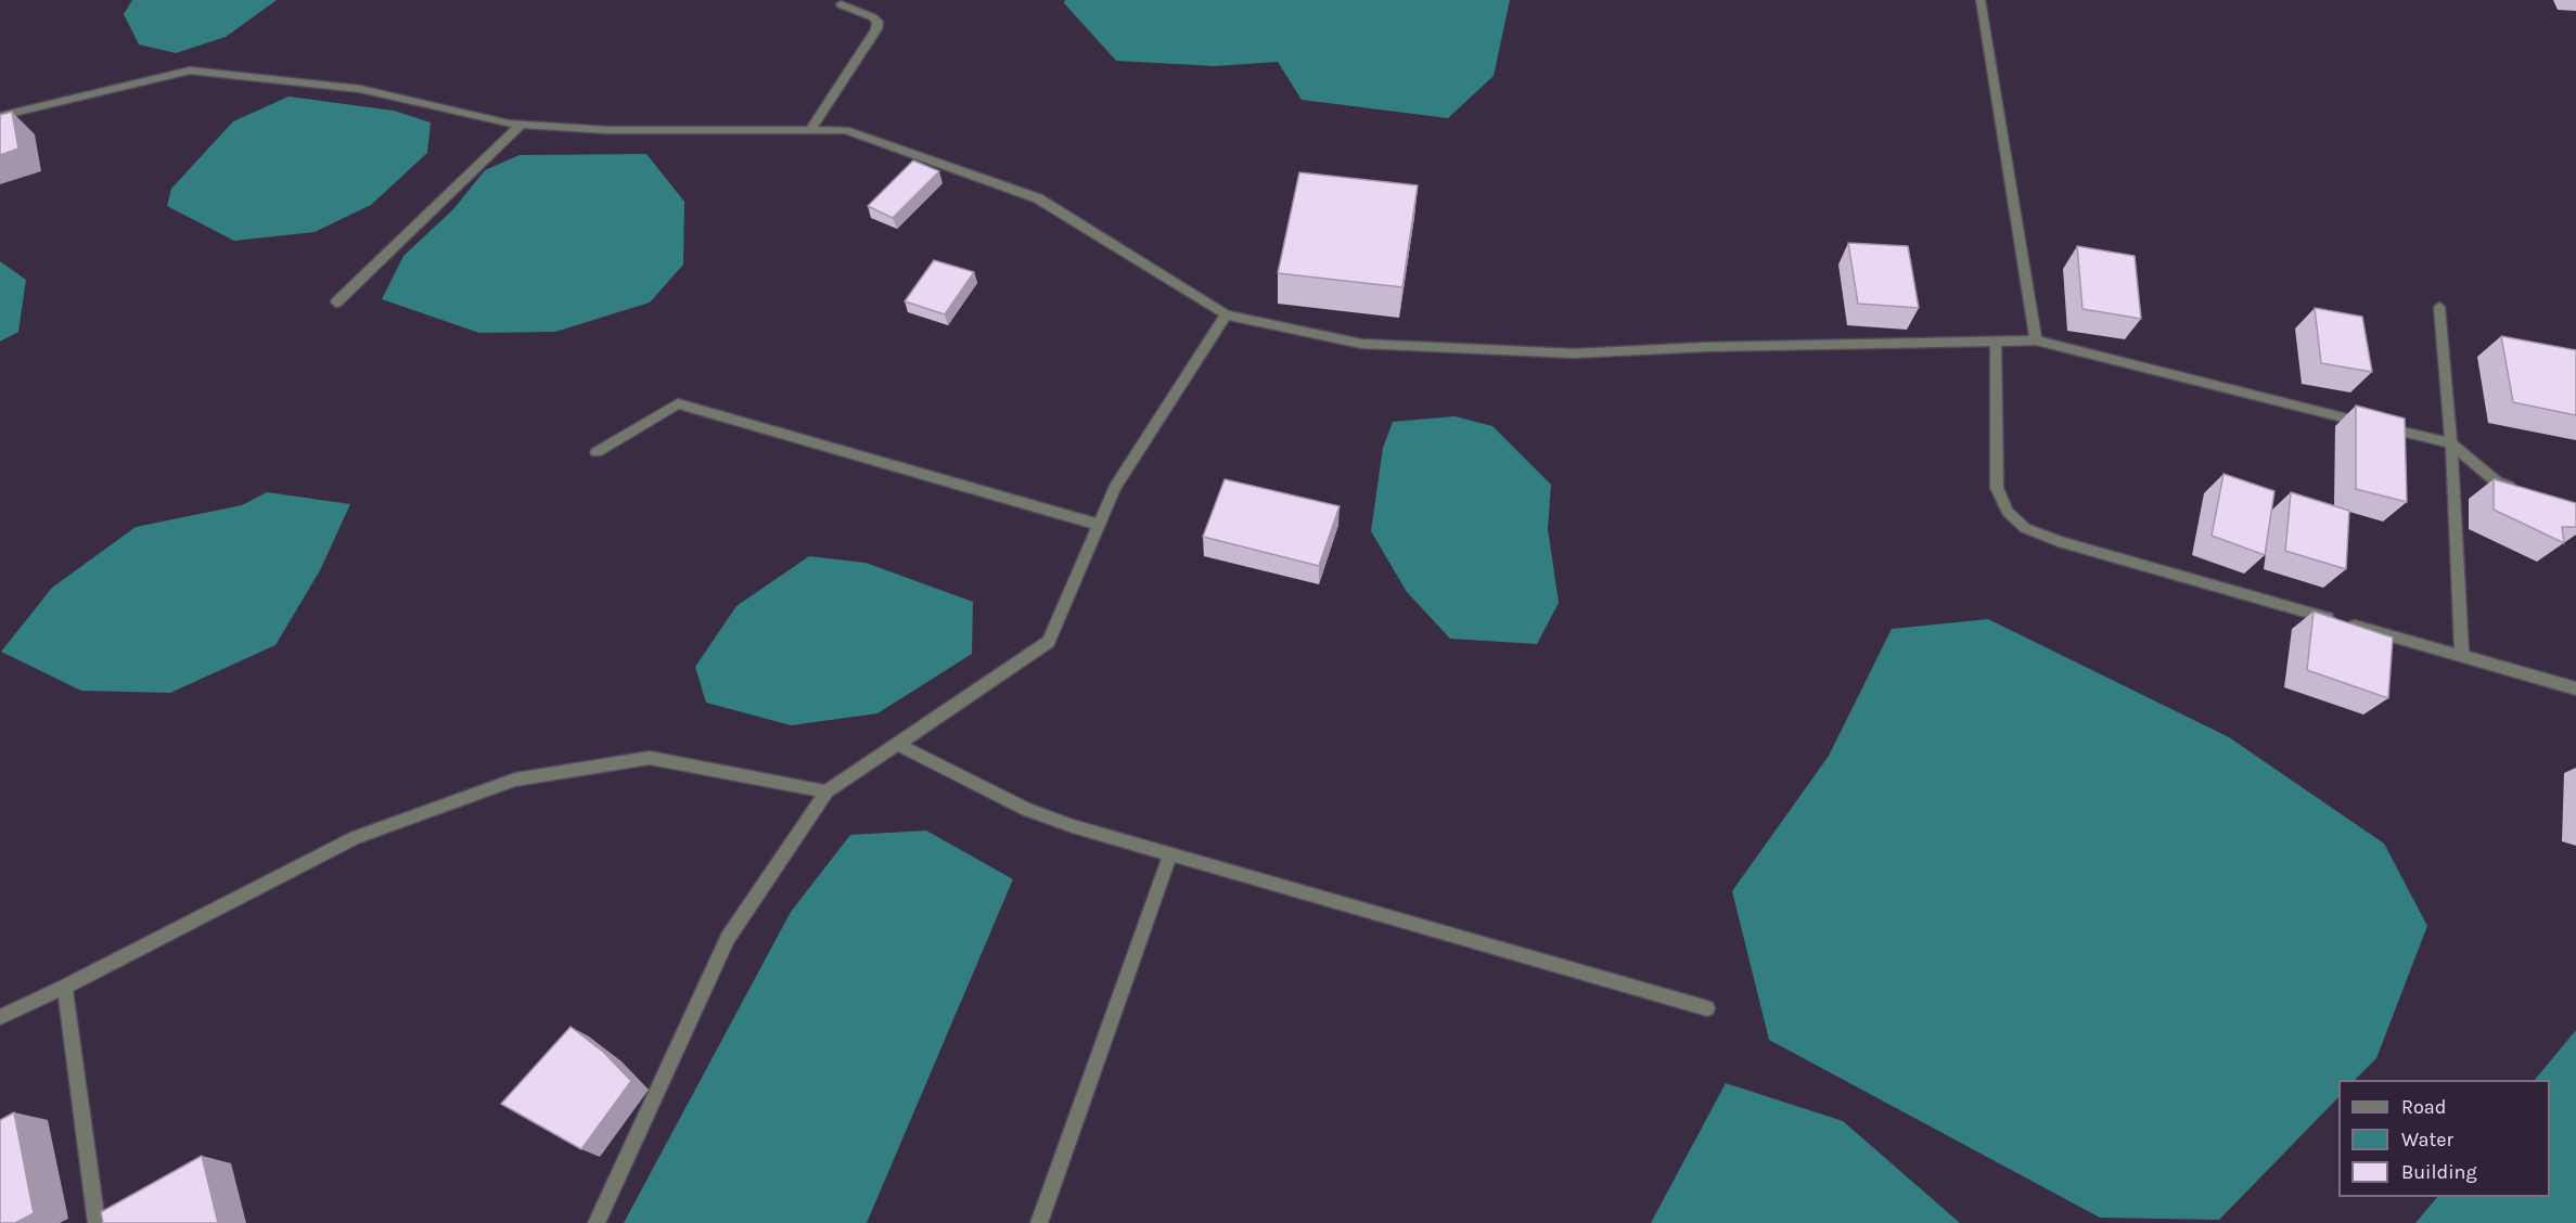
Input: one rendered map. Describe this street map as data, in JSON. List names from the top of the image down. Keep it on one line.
{"legend":["Road","Water","Building"]}
